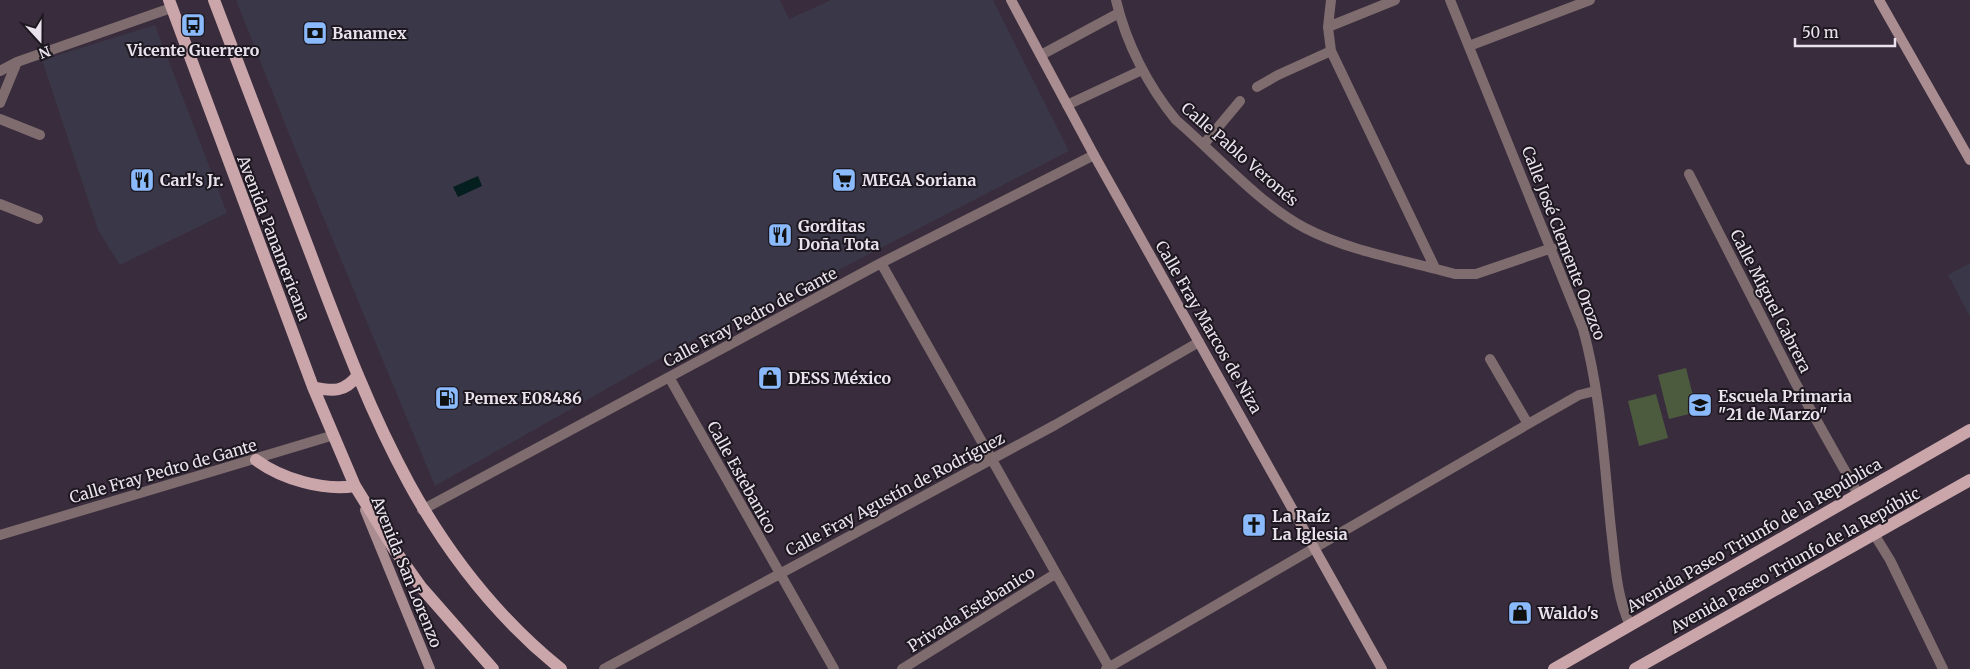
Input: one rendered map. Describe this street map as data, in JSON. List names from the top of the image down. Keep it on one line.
{"streets":{"main road":["Avenida Panamericana","Avenida Paseo Triunfo de la República","Avenida Paseo Triunfo de la Repúblic"],"street":["Calle Pablo Veronés","Calle José Clemente Orozco","Calle Miguel Cabrera","Calle Fray Pedro de Gante","Calle Fray Marcos de Niza","Calle Estebanico","Calle Fray Agustín de Rodríguez","Avenida San Lorenzo","Privada Estebanico"]},"crossings":[["Calle Pablo Veronés","Calle José Clemente Orozco"],["Avenida Panamericana","Calle Fray Pedro de Gante"],["Avenida Panamericana","Avenida San Lorenzo"],["Calle José Clemente Orozco","Avenida Paseo Triunfo de la República"],["Calle Miguel Cabrera","Avenida Paseo Triunfo de la República"],["Calle Fray Pedro de Gante","Calle Fray Marcos de Niza"],["Calle Fray Pedro de Gante","Calle Estebanico"],["Calle Fray Marcos de Niza","Calle Fray Agustín de Rodríguez"],["Calle Estebanico","Calle Fray Agustín de Rodríguez"]],"places":{"bus stop":["Vicente Guerrero"],"bank":["Banamex"],"restaurant":["Carl's Jr.","Gorditas Doña Tota"],"supermarket":["MEGA Soriana"],"shop":["DESS México","Waldo's"],"fuel station":["Pemex E08486"],"school or university":["Escuela Primaria \"21 de Marzo\""],"church":["La Raíz La Iglesia"]},"scale_bar":"50 m","north":"bottom"}
